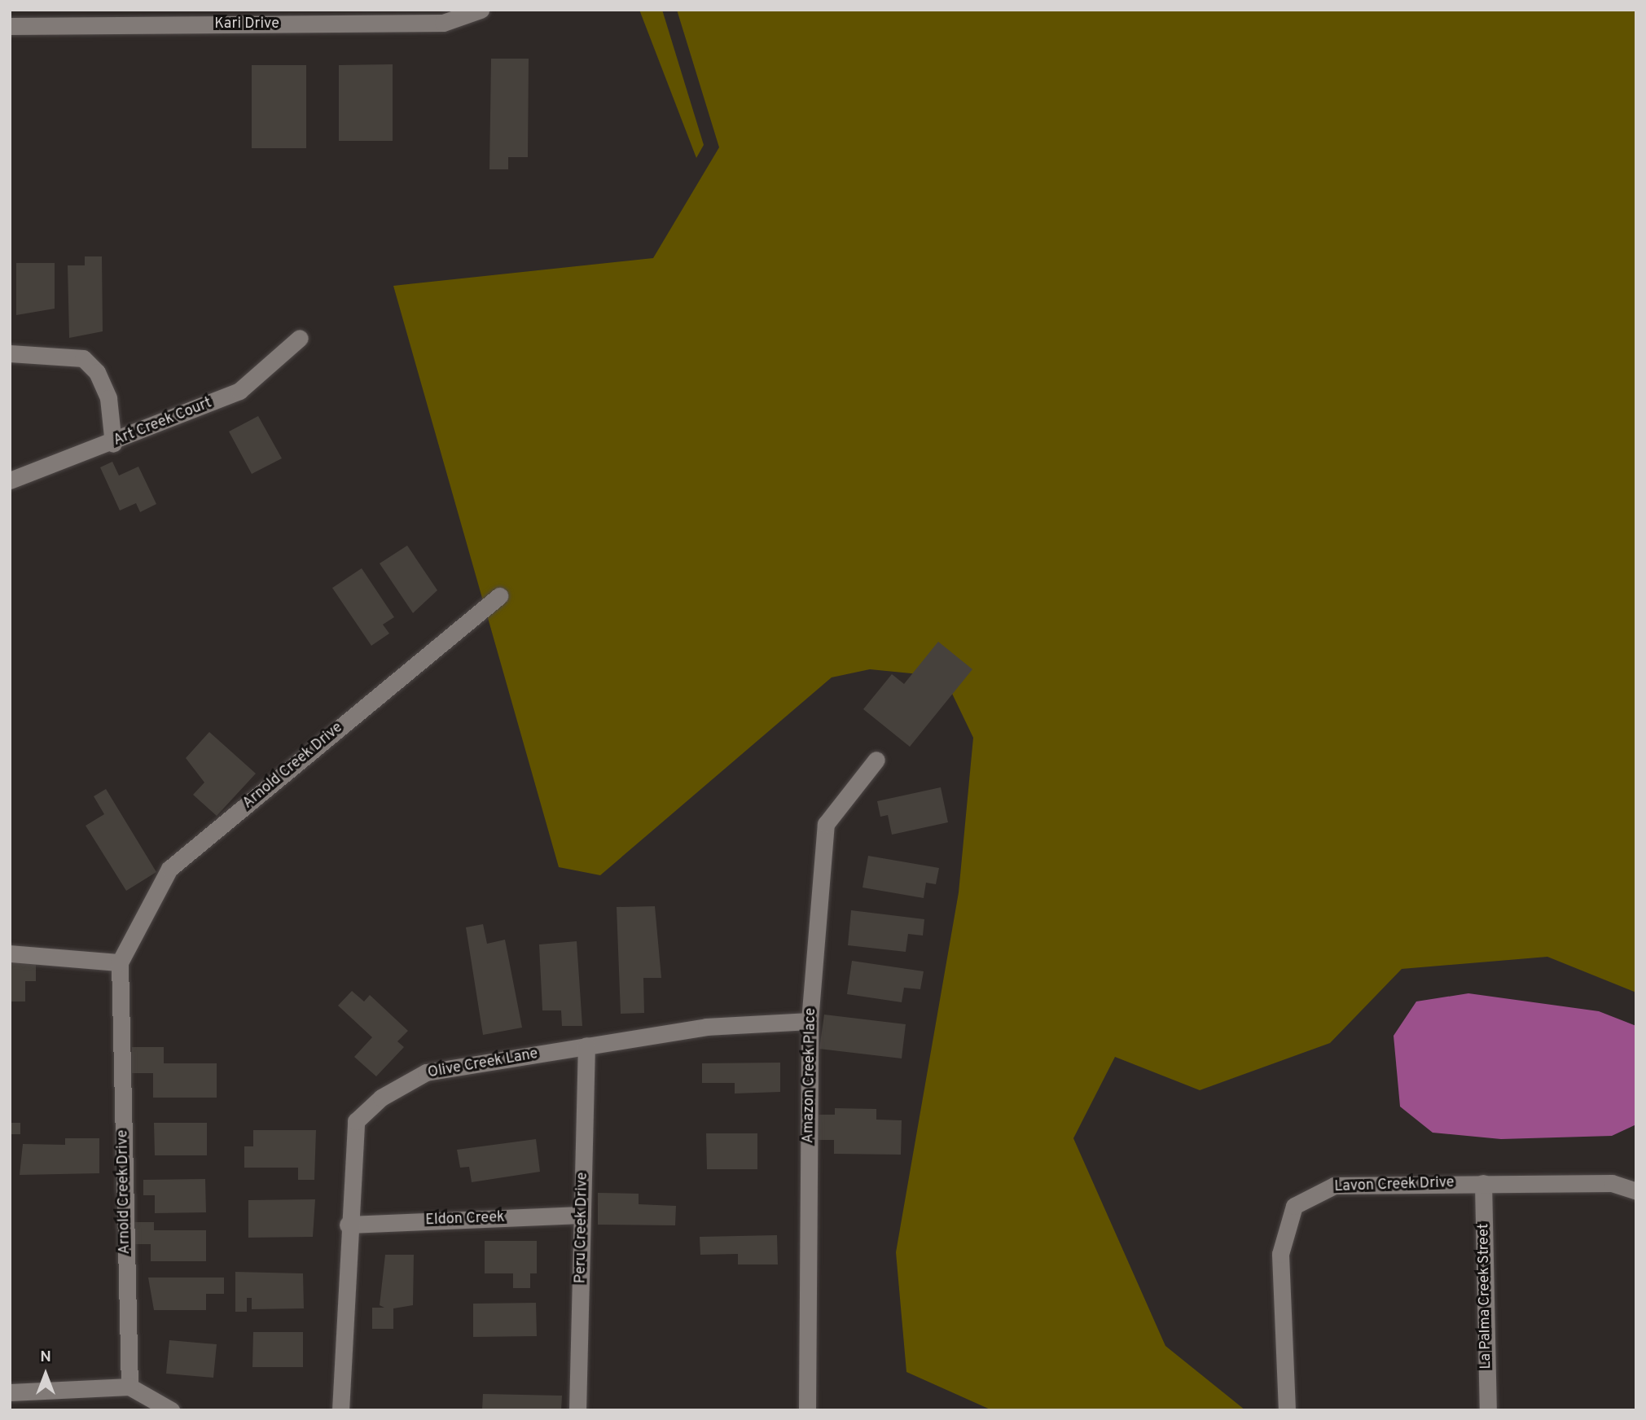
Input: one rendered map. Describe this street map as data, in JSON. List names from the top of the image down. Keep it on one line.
{"streets":{"street":["Kari Drive","Art Creek Court","Arnold Creek Drive","Olive Creek Lane","Amazon Creek Place","Lavon Creek Drive","Eldon Creek","Peru Creek Drive","La Palma Creek Street"]},"crossings":[["Olive Creek Lane","Amazon Creek Place"],["Olive Creek Lane","Eldon Creek"],["Olive Creek Lane","Peru Creek Drive"],["Lavon Creek Drive","La Palma Creek Street"],["Eldon Creek","Peru Creek Drive"]],"north":"top"}
